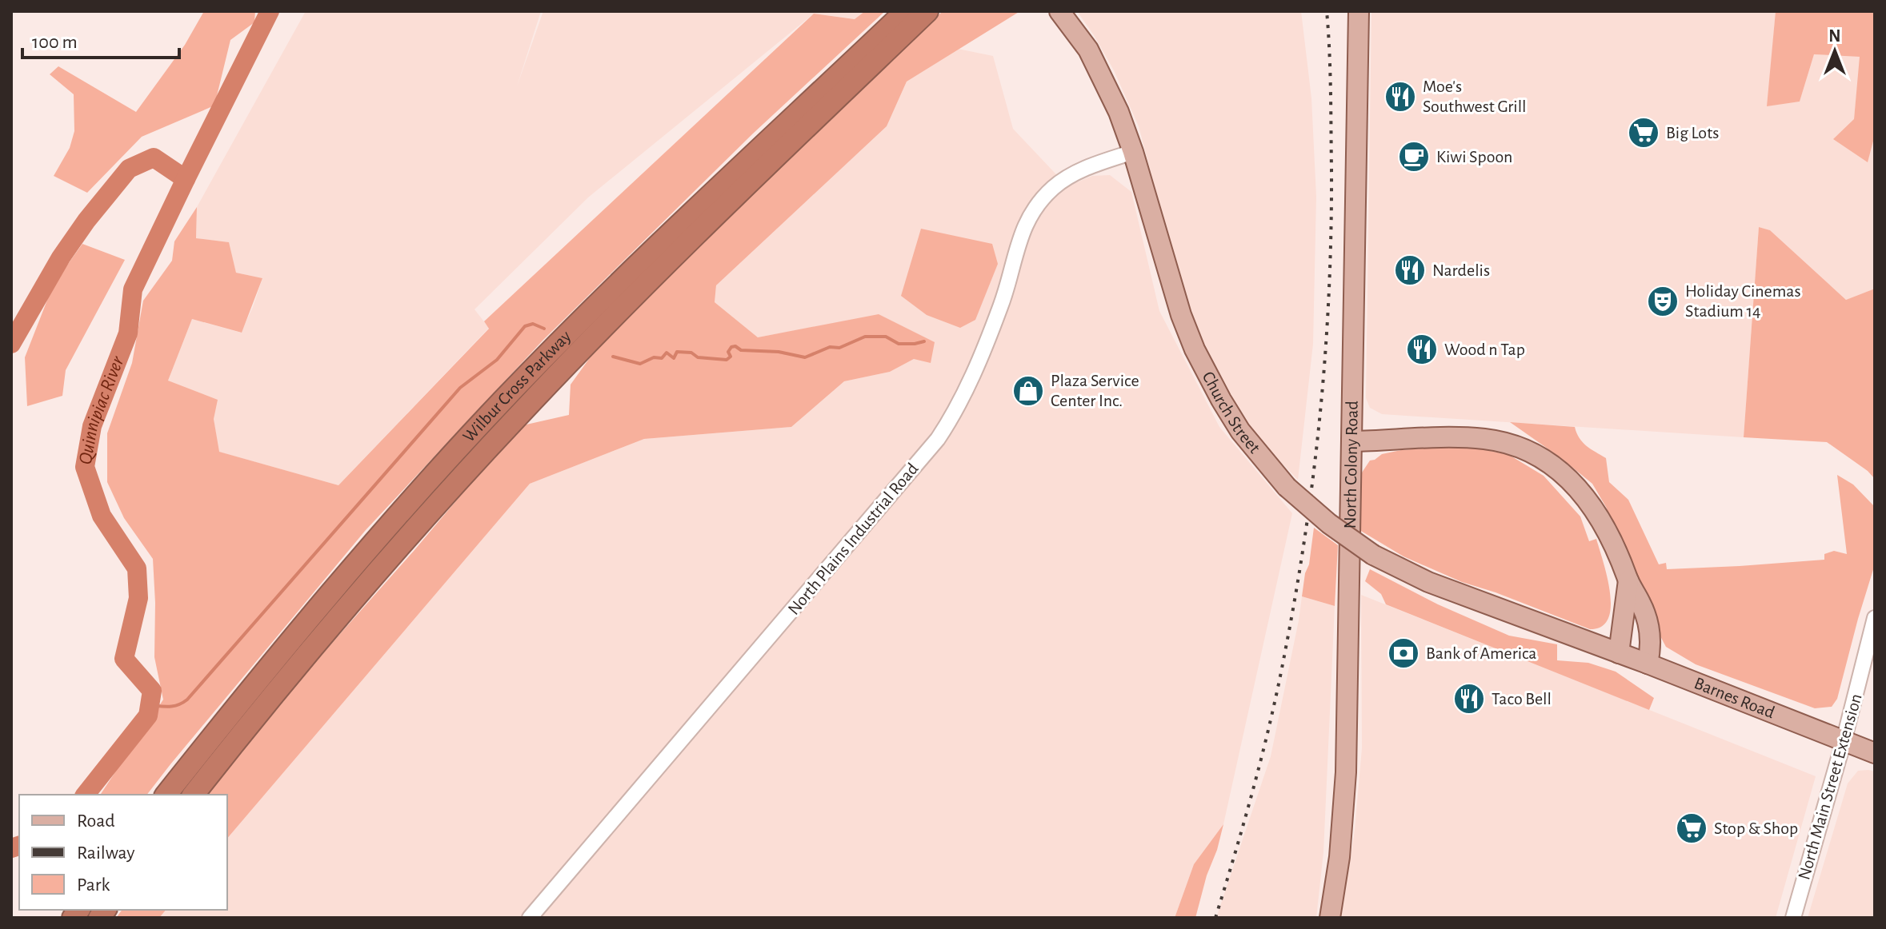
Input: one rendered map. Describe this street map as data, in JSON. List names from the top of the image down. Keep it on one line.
{"streets":{"highway":["Wilbur Cross Parkway"],"main road":["Church Street","North Colony Road","Barnes Road"],"street":["North Plains Industrial Road","North Main Street Extension"]},"crossings":[["Church Street","North Plains Industrial Road"],["Church Street","Barnes Road"],["Barnes Road","North Main Street Extension"]],"water":["Quinnipiac River"],"places":{"restaurant":["Moe's Southwest Grill","Nardelis","Wood n Tap","Taco Bell"],"supermarket":["Big Lots","Stop & Shop"],"cafe":["Kiwi Spoon"],"theatre":["Holiday Cinemas Stadium 14"],"shop":["Plaza Service Center Inc."],"bank":["Bank of America"]},"legend":["Road","Railway","Park"],"scale_bar":"100 m","north":"top"}
